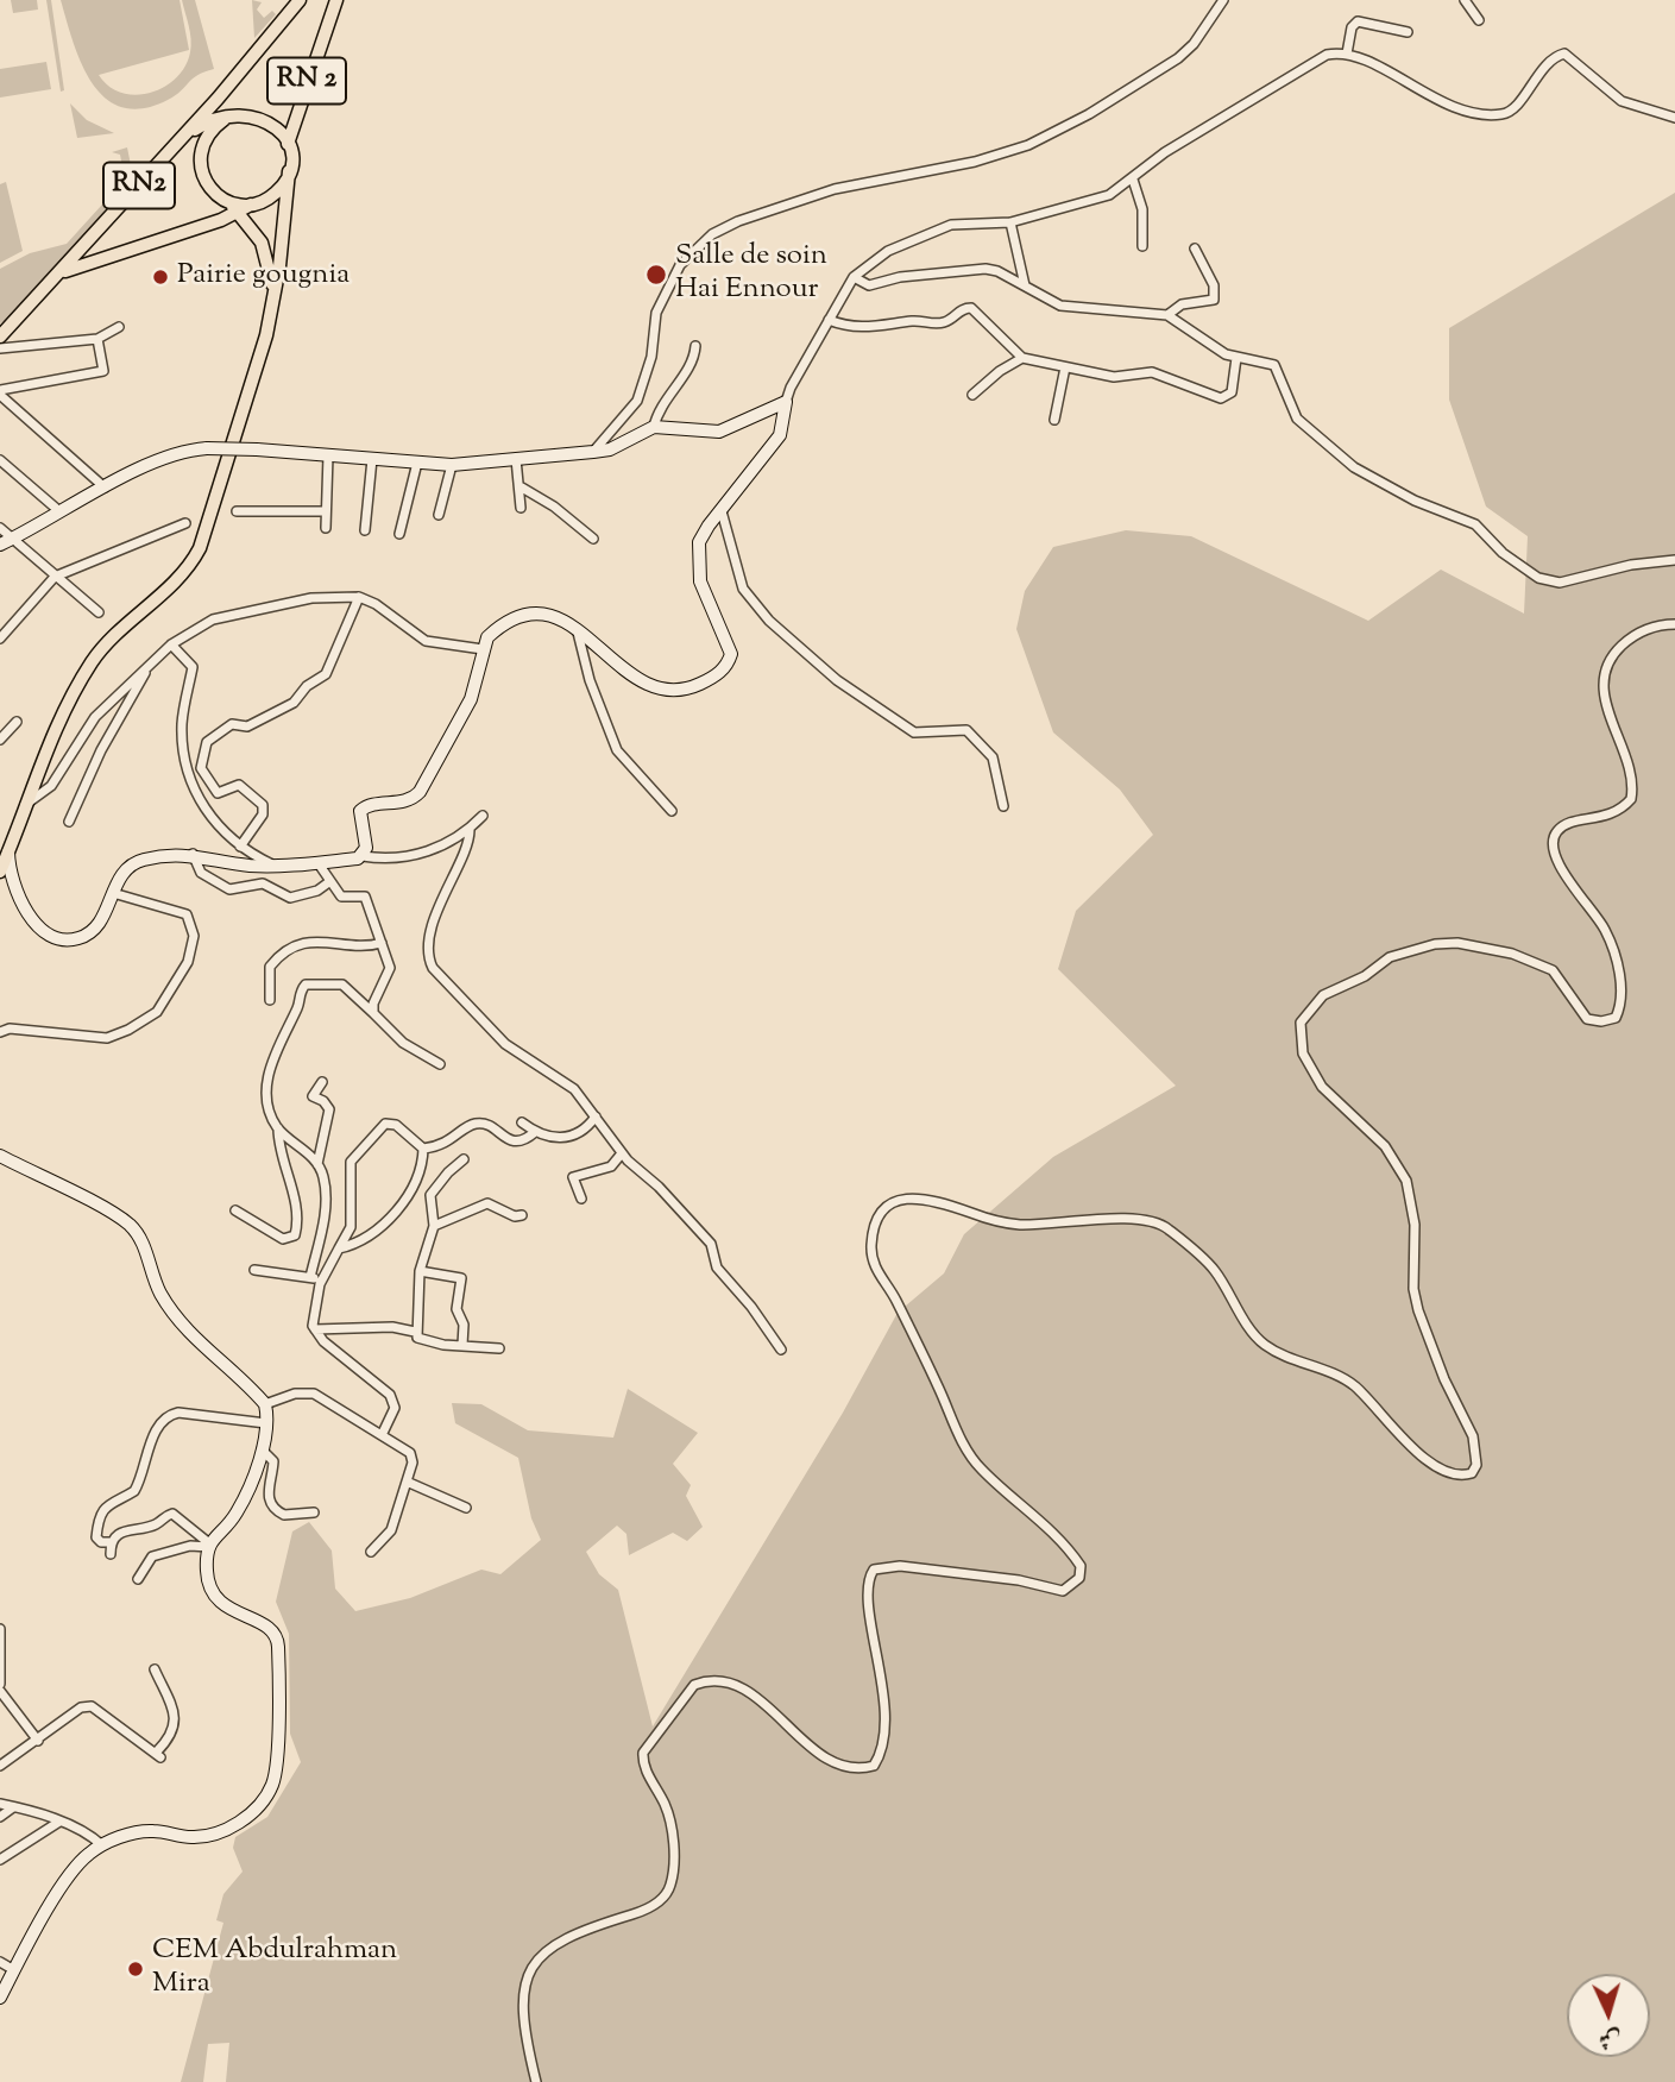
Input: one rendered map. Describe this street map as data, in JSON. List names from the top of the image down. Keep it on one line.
{"streets":{"main road":["RN 2","RN2"]},"crossings":[["RN 2","RN2"]],"places":["Salle de soin Hai Ennour","Pairie gougnia","CEM Abdulrahman Mira"],"north":"bottom"}
